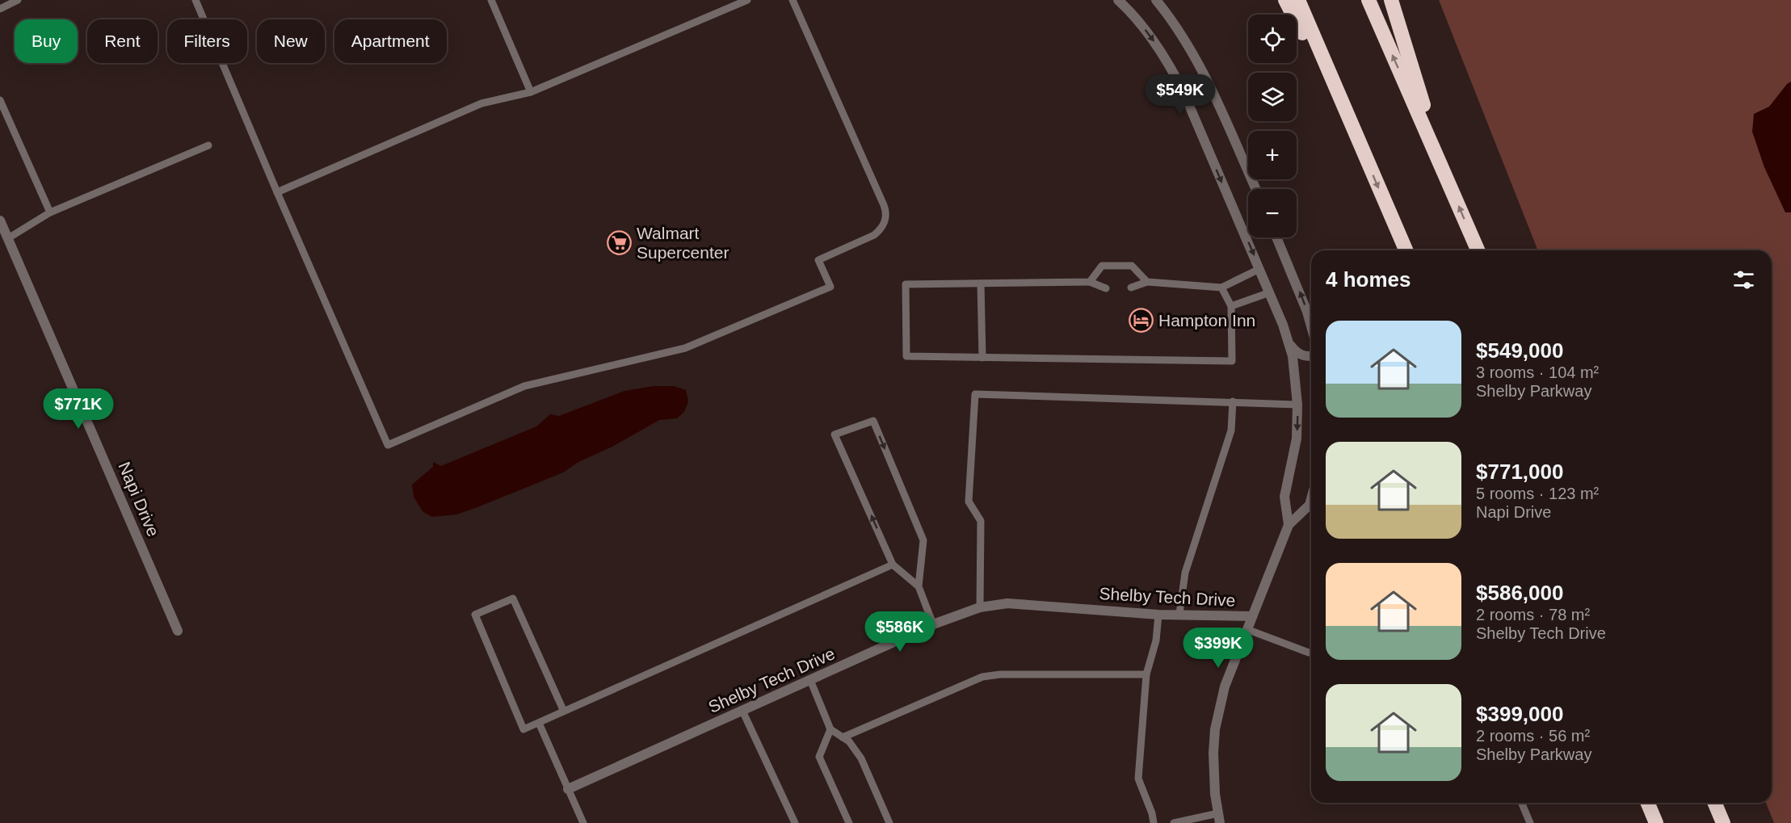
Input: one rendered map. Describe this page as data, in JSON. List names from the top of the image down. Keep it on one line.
{"streets":{"street":["Napi Drive","Shelby Tech Drive"]},"places":{"supermarket":["Walmart Supercenter"],"hotel":["Hampton Inn"]},"page":{"map_buttons":["+","−"],"chip":["Buy","Rent","Filters","New","Apartment"],"price":["$549K","$771K","$586K","$399K"],"heading":"4 homes","list":[{"name":"$549,000","note":"3 rooms · 104 m² · Shelby Parkway"},{"name":"$771,000","note":"5 rooms · 123 m² · Napi Drive"},{"name":"$586,000","note":"2 rooms · 78 m² · Shelby Tech Drive"},{"name":"$399,000","note":"2 rooms · 56 m² · Shelby Parkway"}]}}
